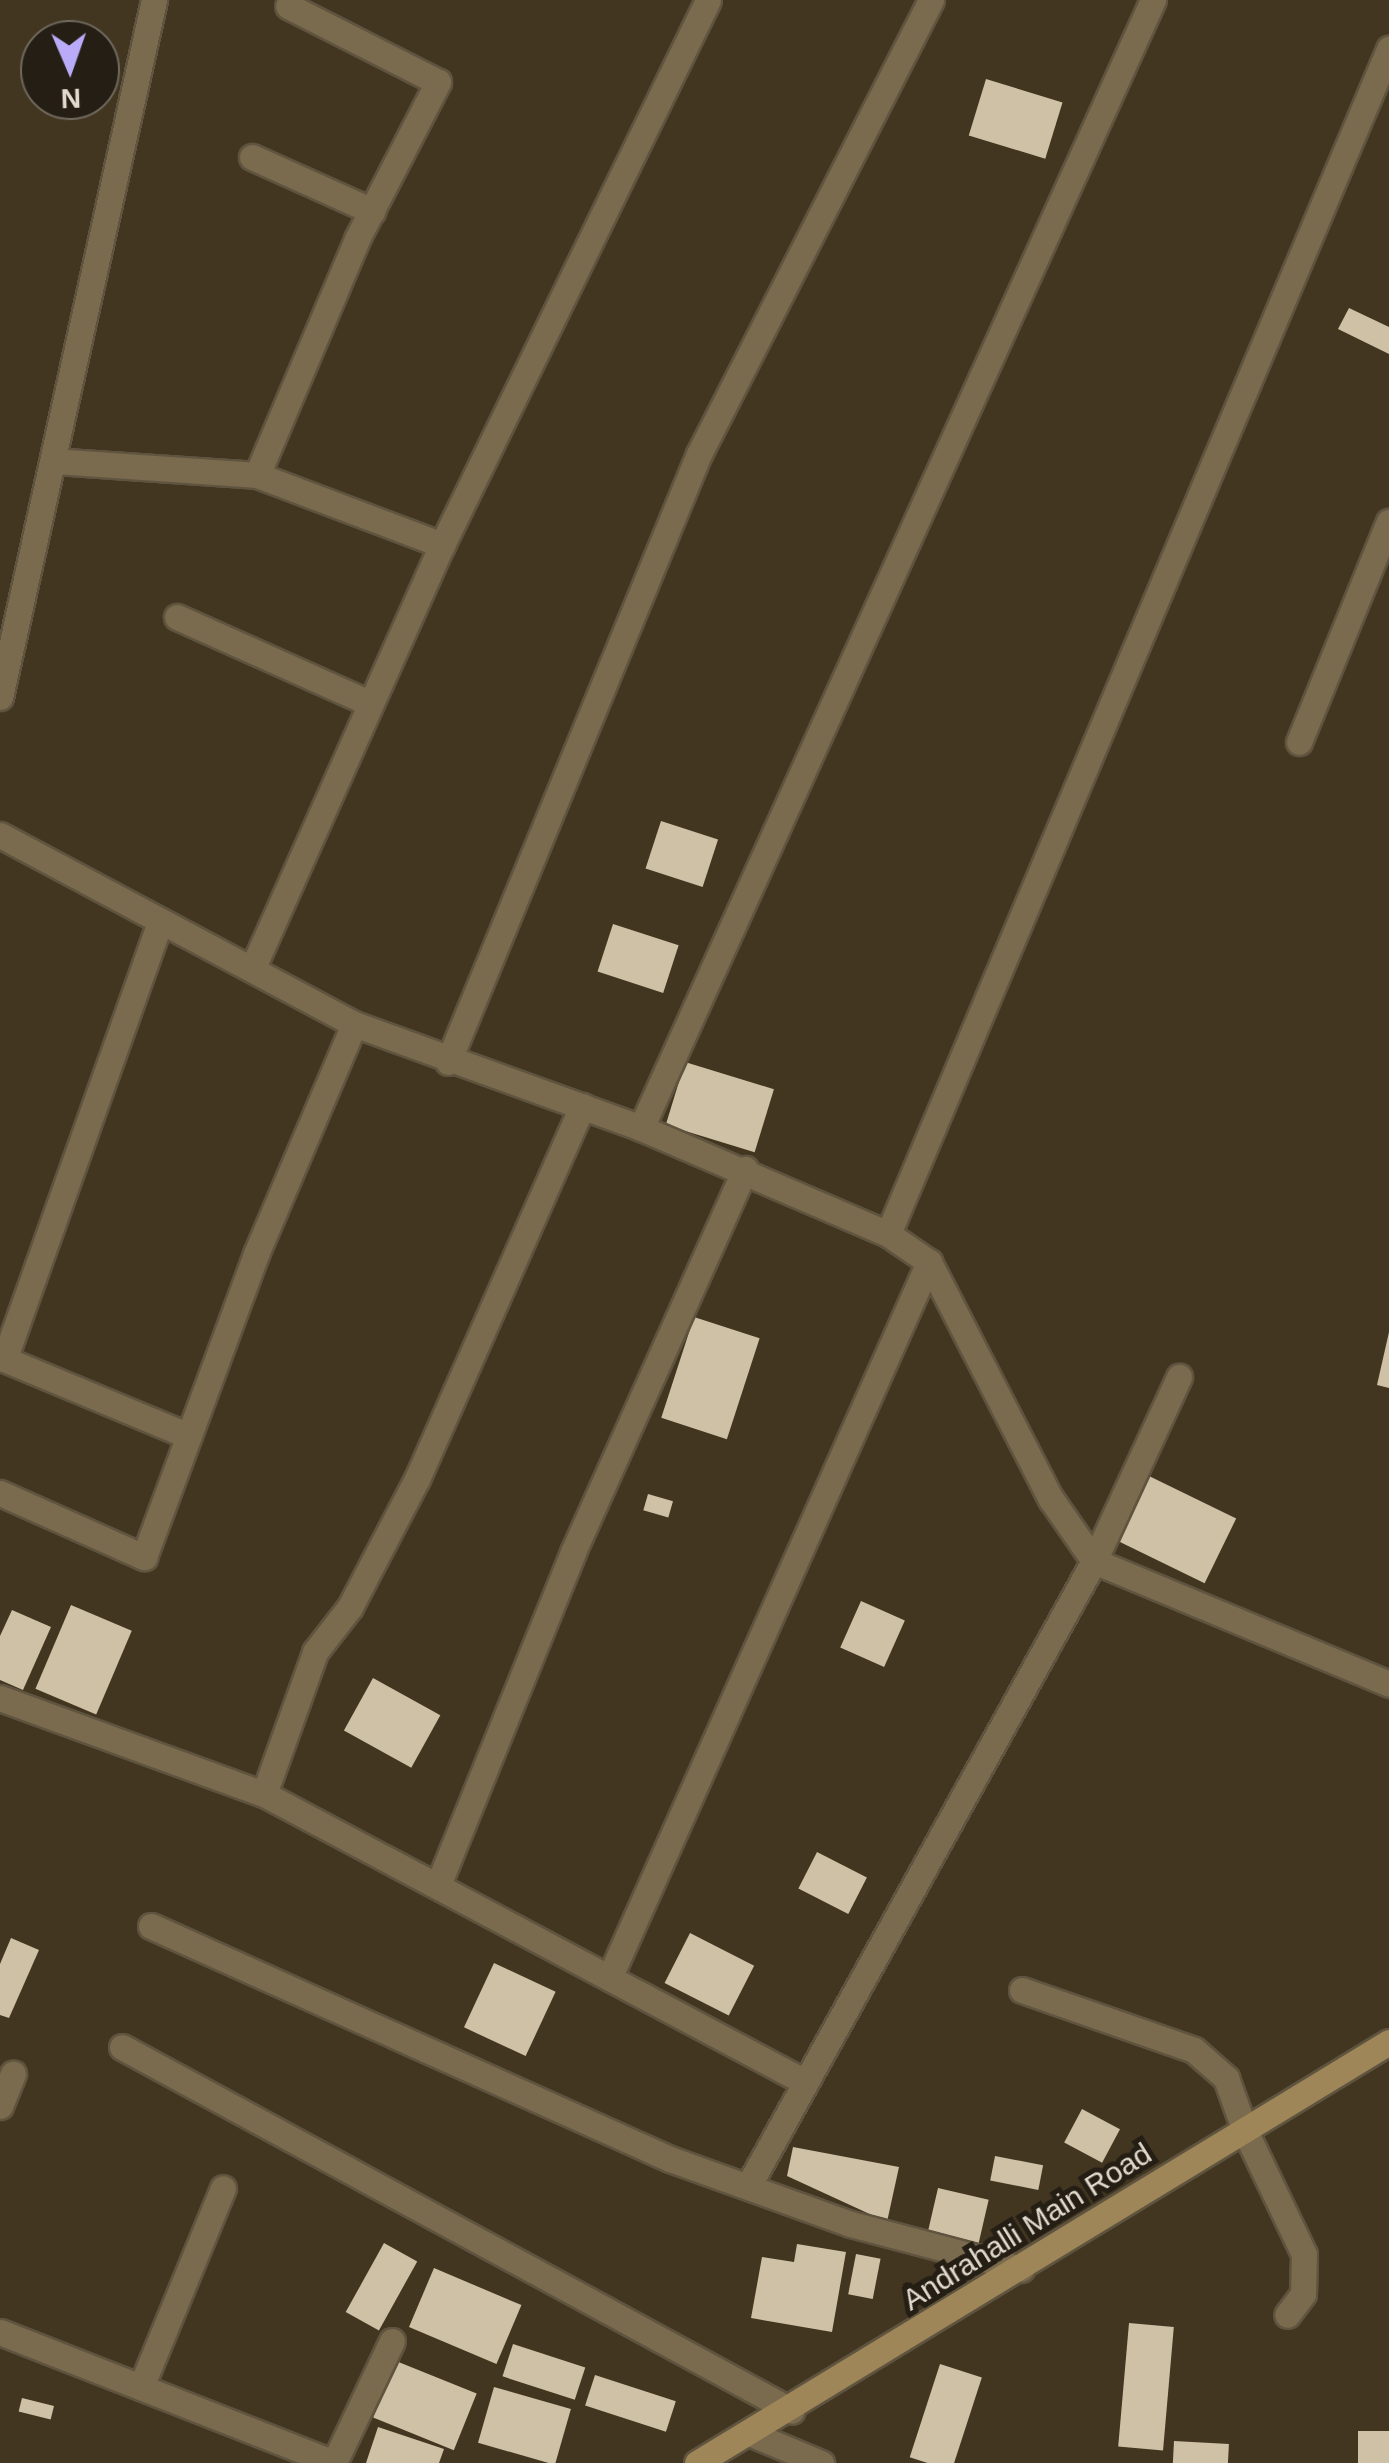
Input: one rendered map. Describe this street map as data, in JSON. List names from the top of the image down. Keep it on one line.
{"streets":{"main road":["Andrahalli Main Road"]},"north":"bottom"}
